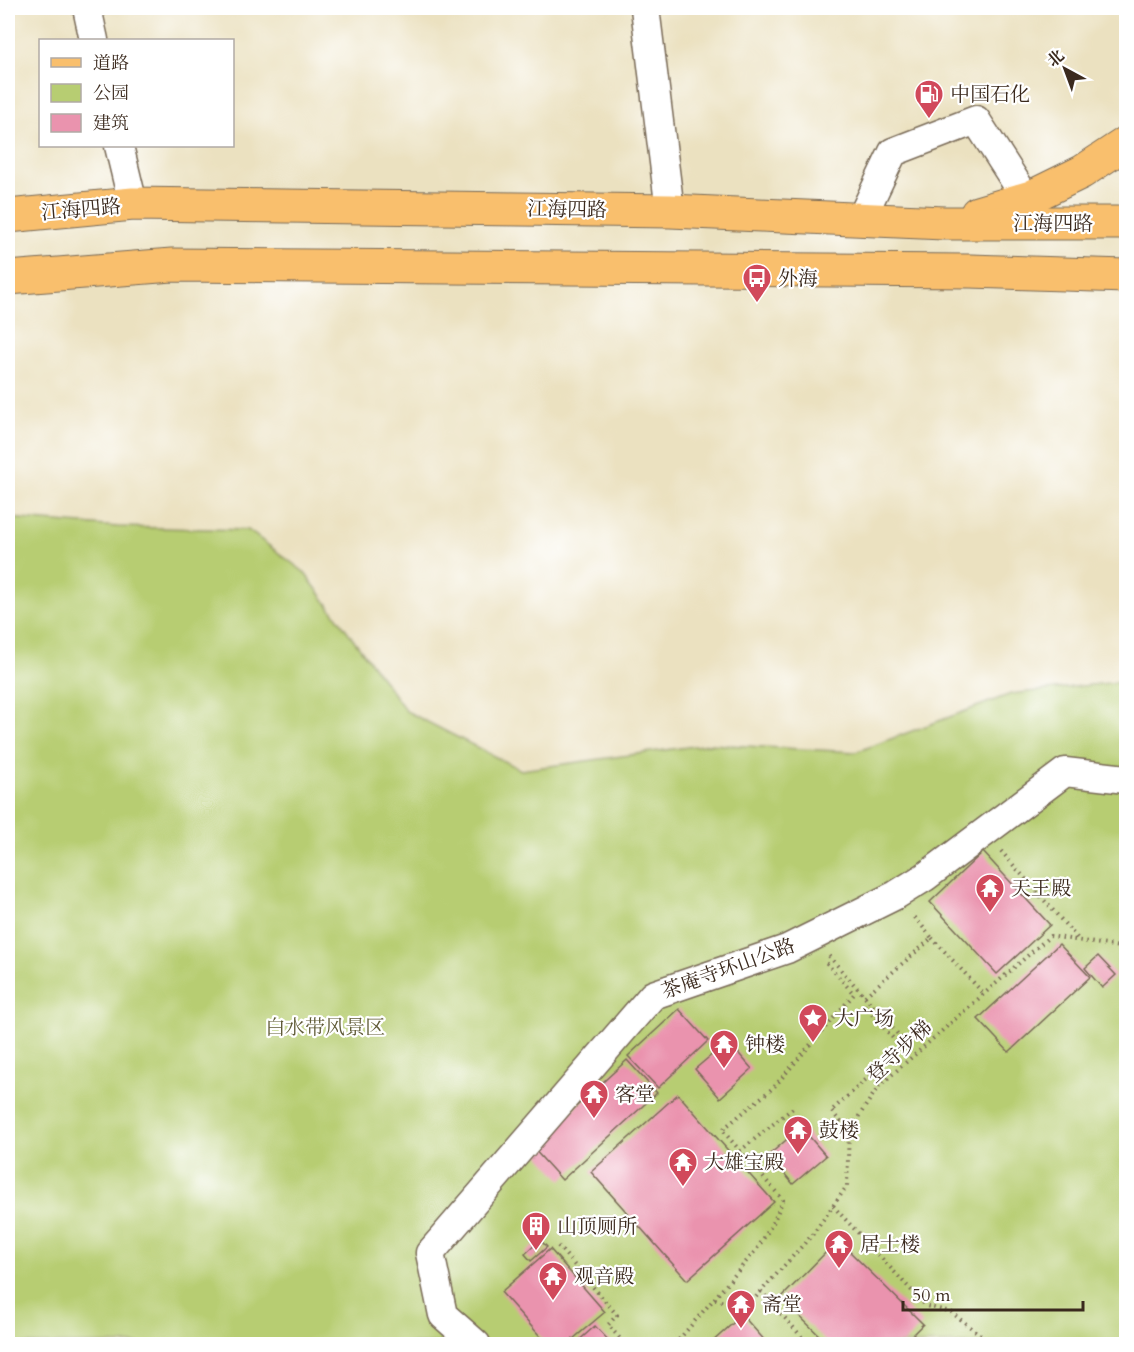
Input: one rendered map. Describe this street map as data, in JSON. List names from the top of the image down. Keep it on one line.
{"streets":{"main road":["江海四路"],"street":["茶庵寺环山公路"],"path":["登寺步梯"]},"parks":["白水带风景区"],"places":{"fuel station":["中国石化"],"bus stop":["外海"],"temple":["天王殿","钟楼","客堂","鼓楼","大雄宝殿","居士楼","观音殿","斋堂"],"place":["大广场"],"building":["山顶厕所"]},"legend":["道路","公园","建筑"],"scale_bar":"50 m","north":"top left"}
